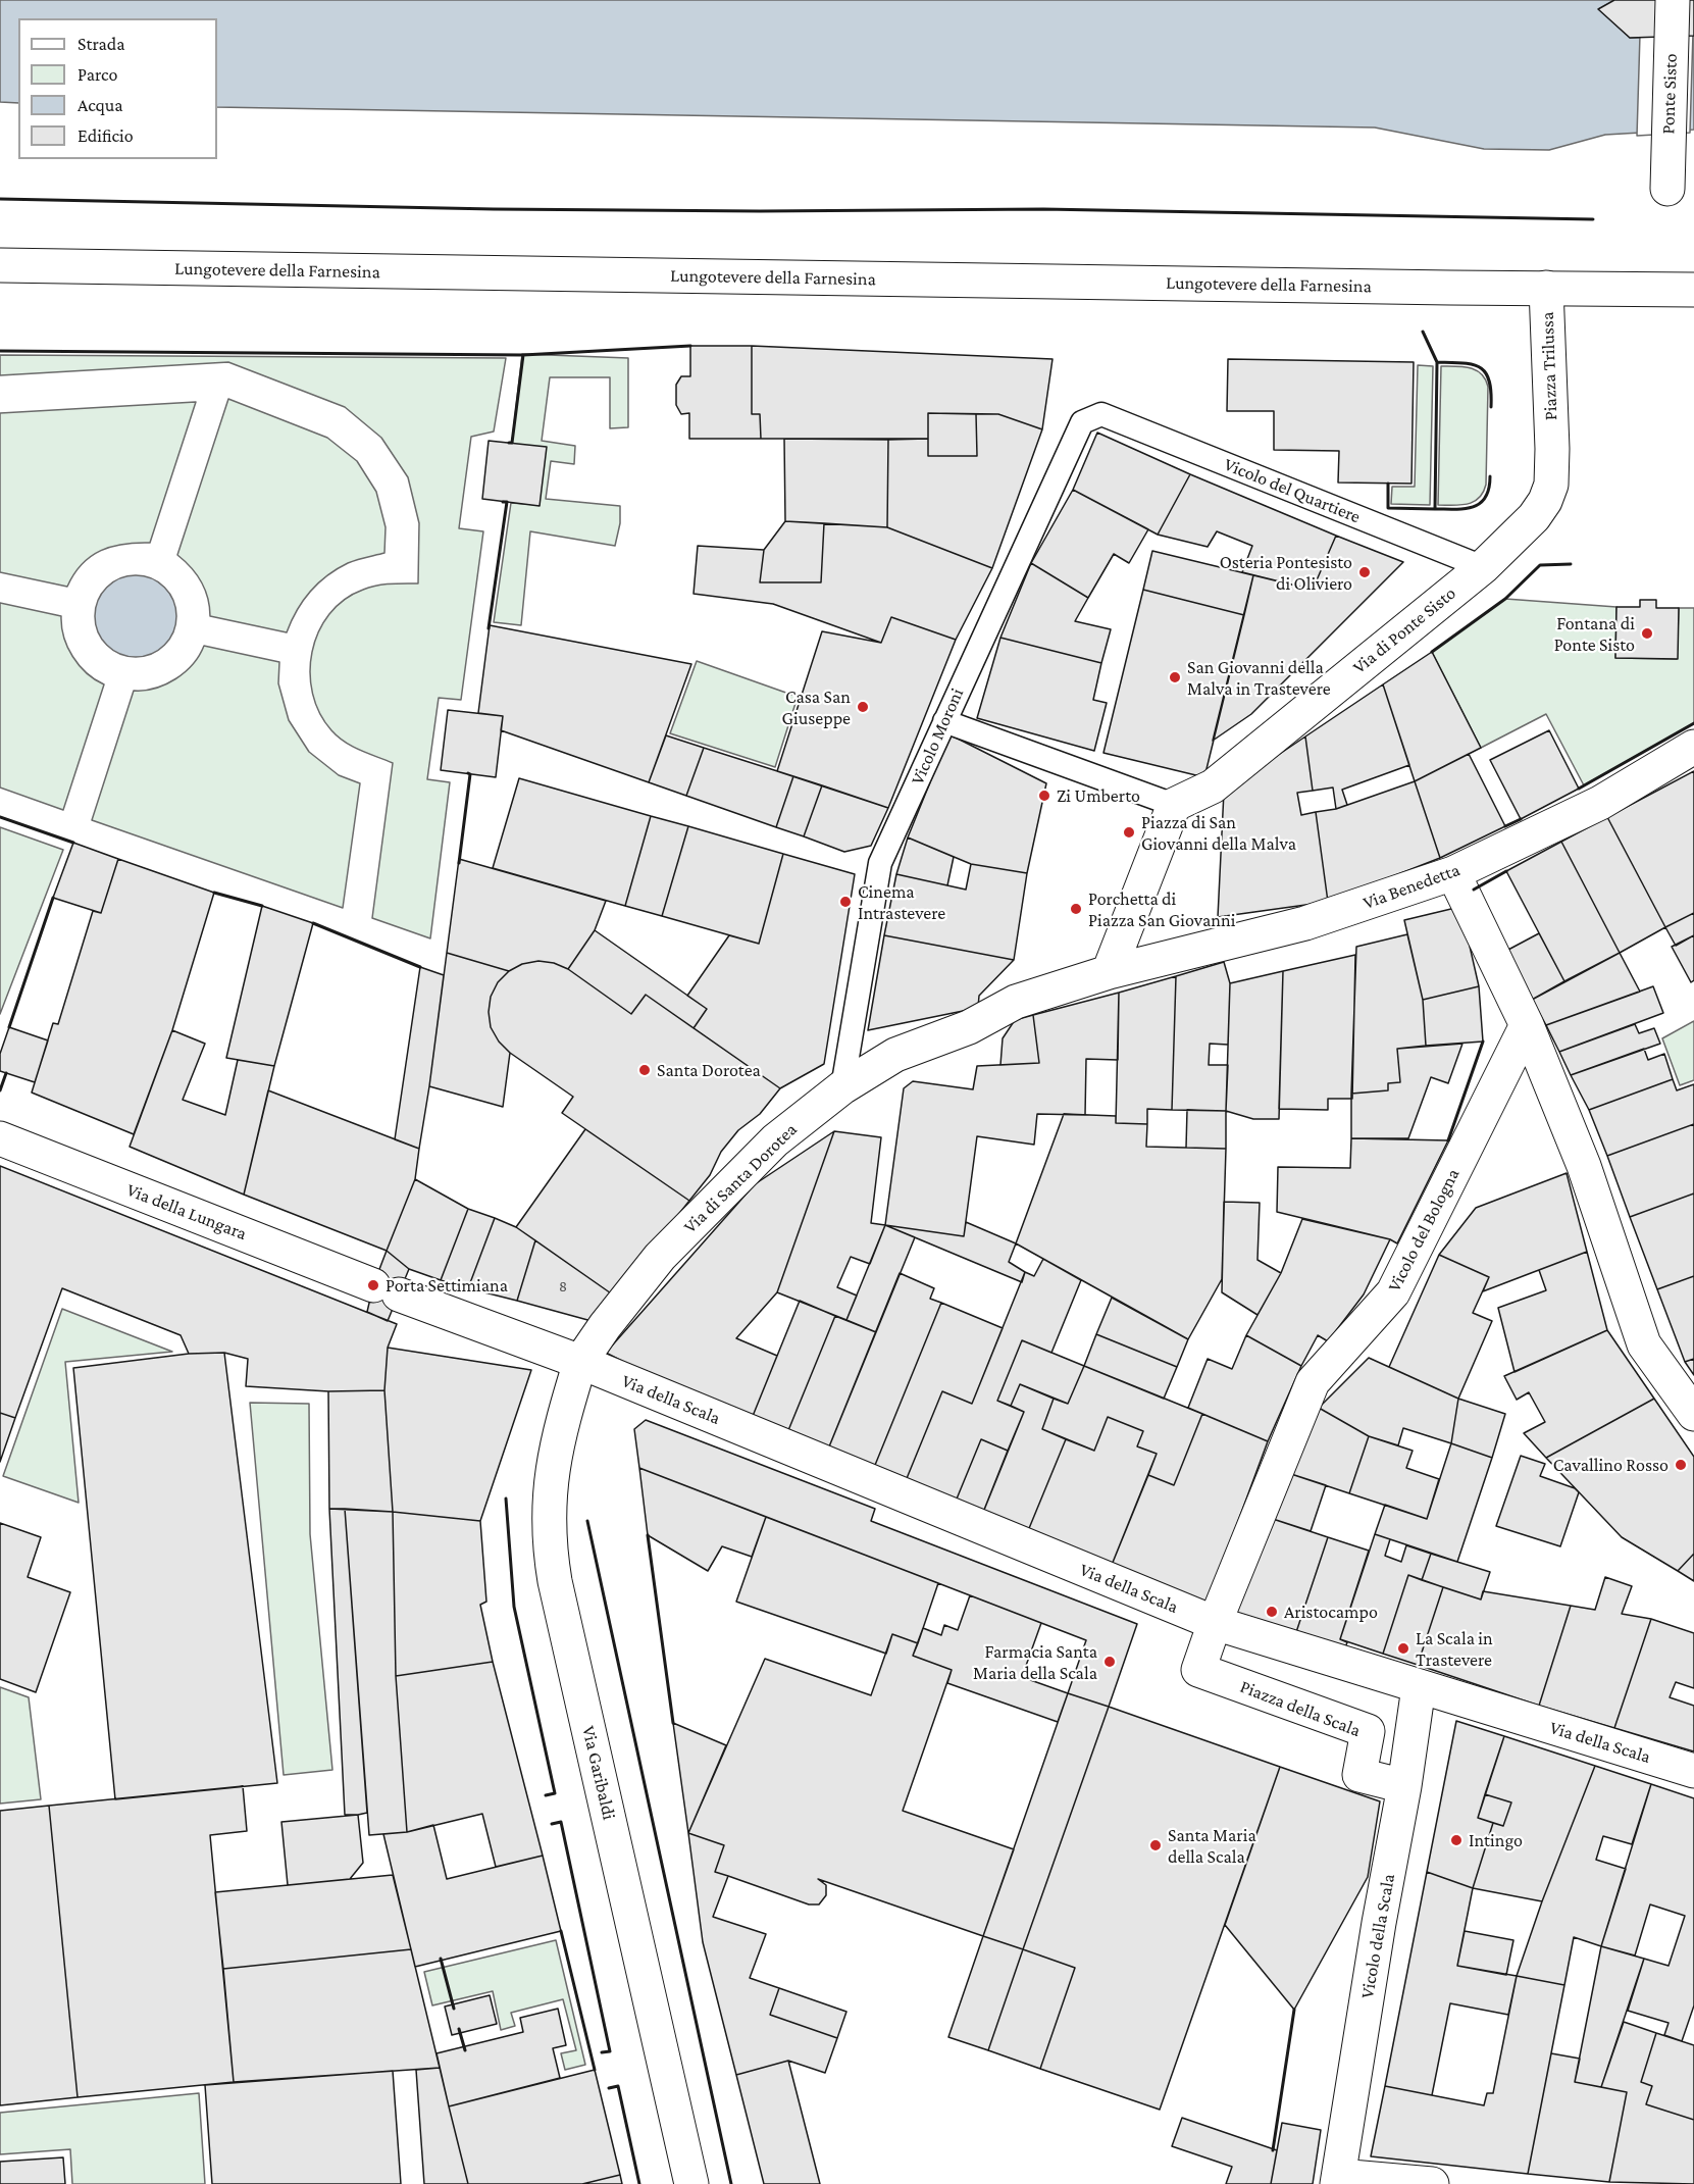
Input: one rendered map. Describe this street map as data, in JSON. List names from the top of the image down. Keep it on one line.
{"streets":{"street":["Ponte Sisto","Lungotevere della Farnesina","Piazza Trilussa","Via di Ponte Sisto","Via Benedetta","Via di Santa Dorotea","Via della Lungara","Vicolo del Bologna","Via della Scala","Piazza della Scala","Via Garibaldi","Vicolo della Scala"],"lane":["Vicolo del Quartiere","Vicolo Moroni"]},"crossings":[["Lungotevere della Farnesina","Piazza Trilussa"],["Piazza Trilussa","Vicolo del Quartiere"],["Piazza Trilussa","Via di Ponte Sisto"],["Vicolo del Quartiere","Via di Ponte Sisto"],["Vicolo del Quartiere","Vicolo Moroni"],["Vicolo Moroni","Via di Santa Dorotea"],["Via Benedetta","Via di Santa Dorotea"],["Via di Santa Dorotea","Via della Lungara"],["Via di Santa Dorotea","Via della Scala"],["Via di Santa Dorotea","Via Garibaldi"],["Via della Lungara","Via della Scala"],["Via della Lungara","Via Garibaldi"],["Vicolo del Bologna","Via della Scala"],["Vicolo del Bologna","Piazza della Scala"],["Via della Scala","Piazza della Scala"],["Via della Scala","Via Garibaldi"],["Via della Scala","Vicolo della Scala"],["Piazza della Scala","Vicolo della Scala"]],"places":["Osteria Pontesisto di Oliviero","Fontana di Ponte Sisto","San Giovanni della Malva in Trastevere","Casa San Giuseppe","Zi Umberto","Piazza di San Giovanni della Malva","Cinema Intrastevere","Porchetta di Piazza San Giovanni","Santa Dorotea","Porta Settimiana","Cavallino Rosso","Aristocampo","La Scala in Trastevere","Farmacia Santa Maria della Scala","Intingo","Santa Maria della Scala"],"house_numbers":["8"],"legend":["Strada","Parco","Acqua","Edificio"]}
